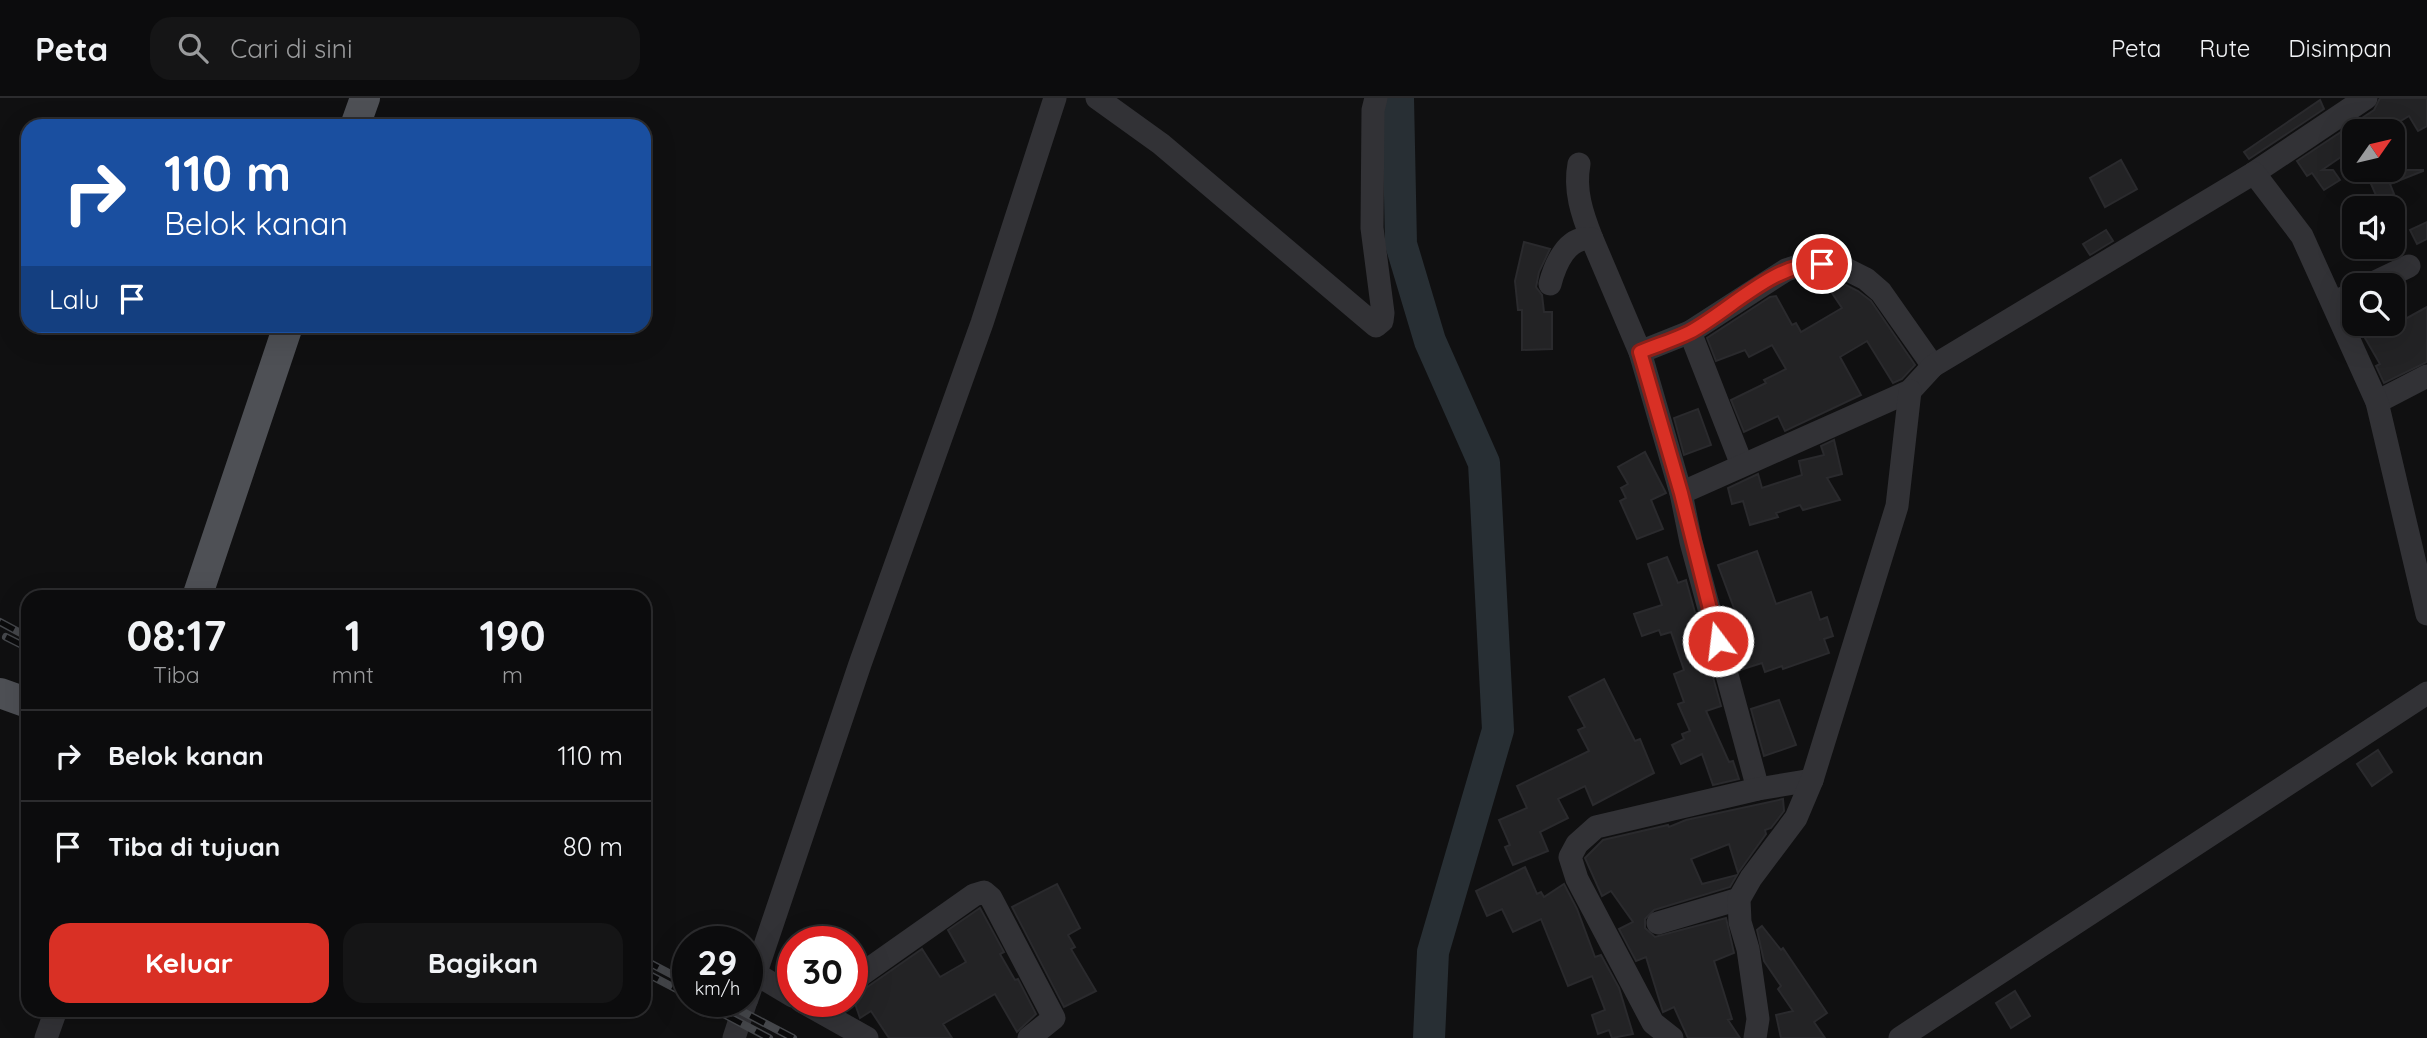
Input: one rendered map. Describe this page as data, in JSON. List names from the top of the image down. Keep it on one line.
{"north":"top right","page":{"header":"Peta","search":"Cari di sini","nav":["Peta","Rute","Disimpan"],"turn":["110 m","Belok kanan"],"then":"Lalu","eta":["08:17","Tiba","1","mnt","190","m"],"list":[{"name":"Belok kanan","value":"110 m"},{"name":"Tiba di tujuan","value":"80 m"}],"buttons":["Keluar","Bagikan"],"speed":"29 km/h","limit":"30"}}
